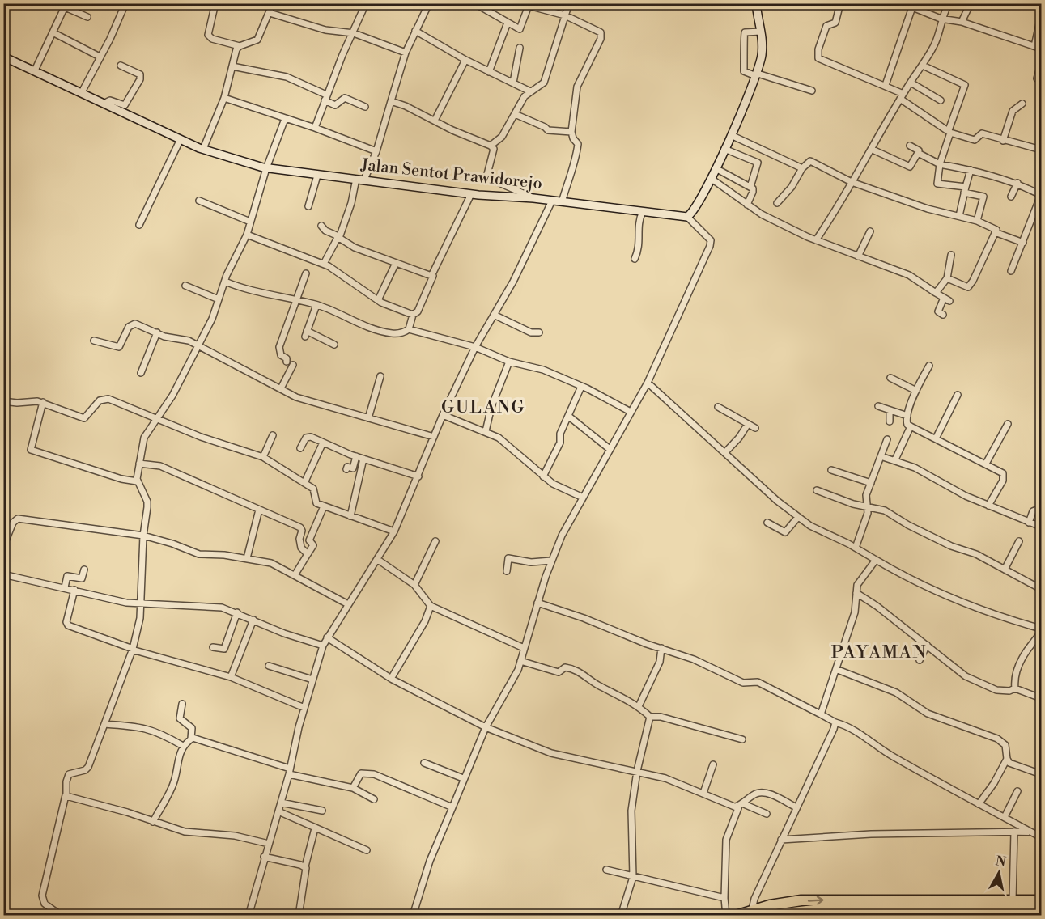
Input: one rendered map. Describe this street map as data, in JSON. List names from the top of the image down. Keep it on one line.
{"streets":{"main road":["Jalan Sentot Prawidorejo"]},"districts":["GULANG","PAYAMAN"],"north":"top"}
